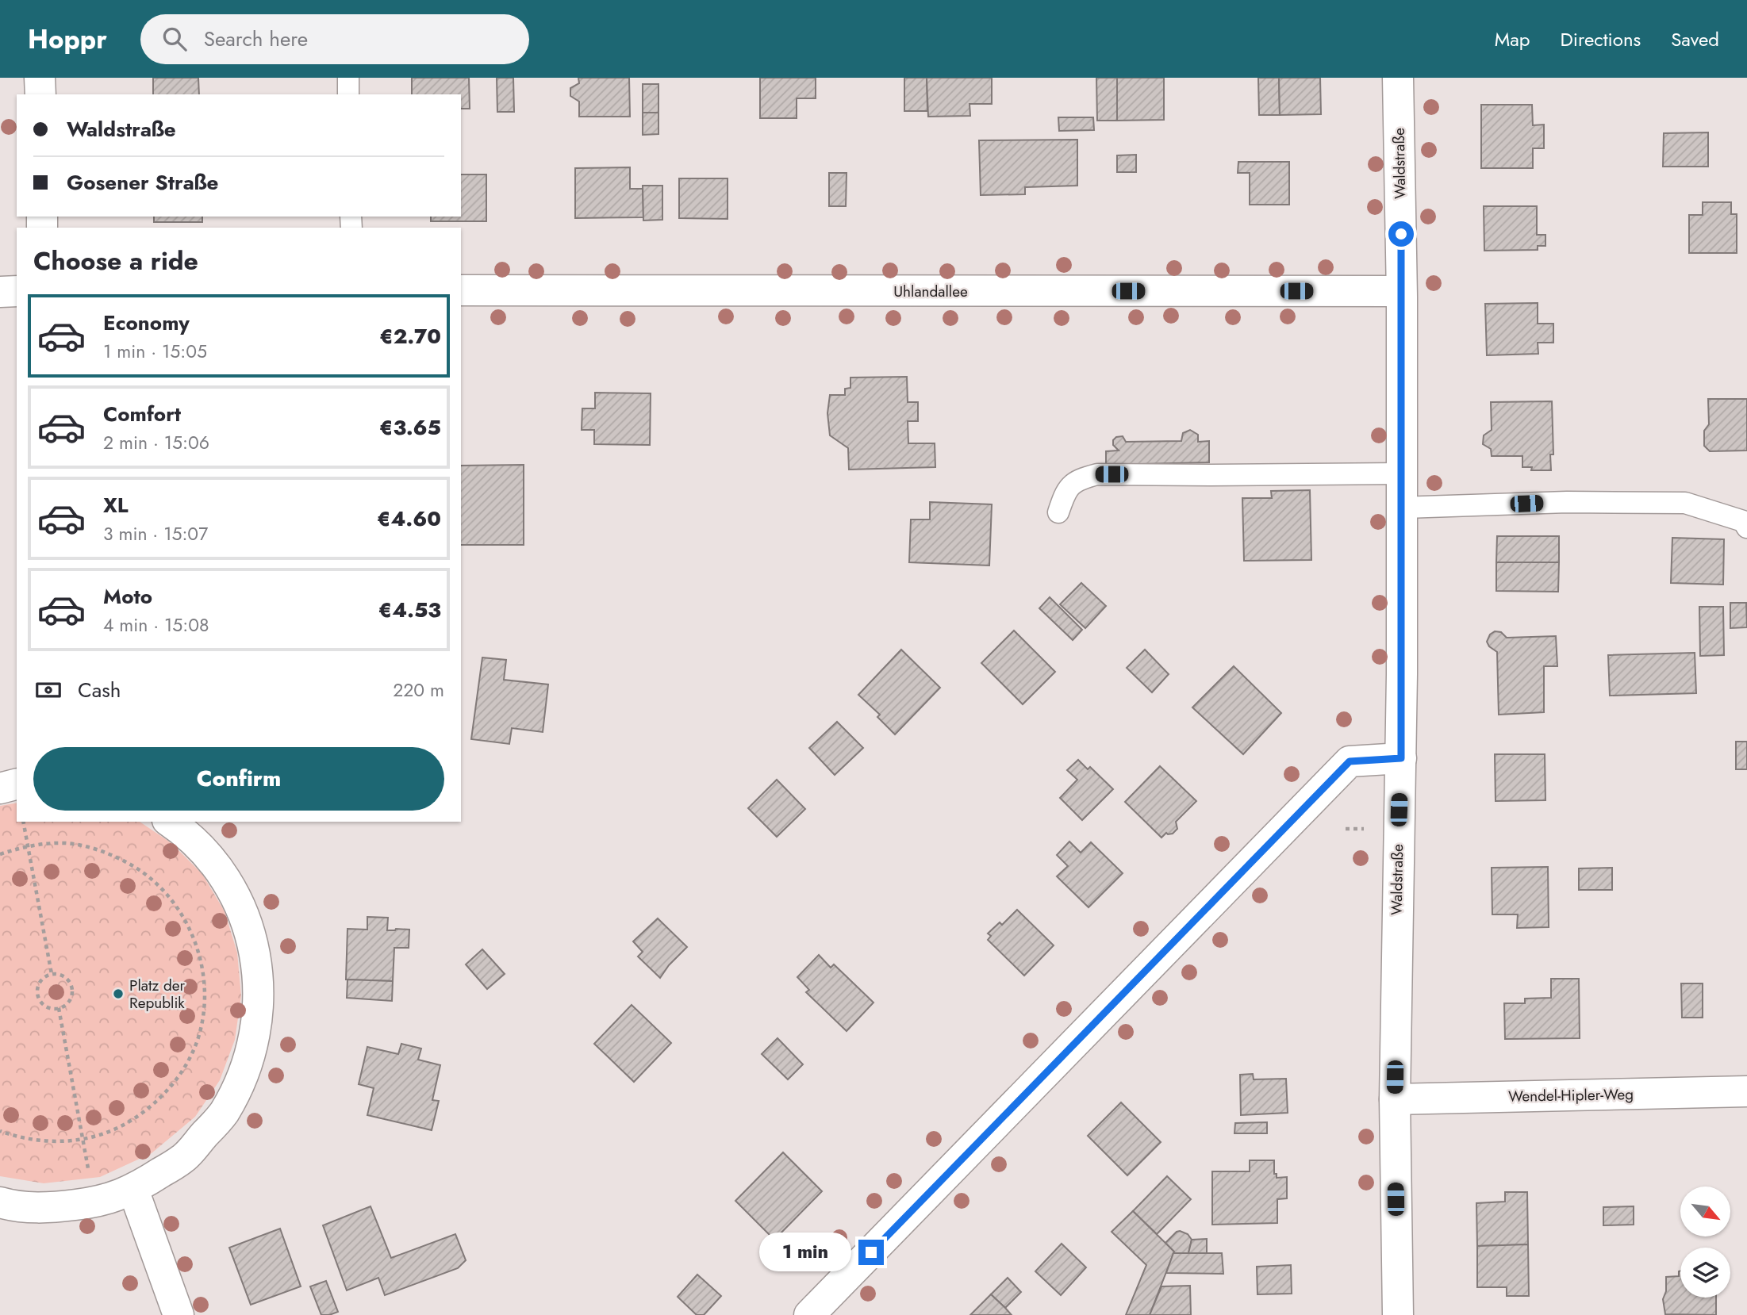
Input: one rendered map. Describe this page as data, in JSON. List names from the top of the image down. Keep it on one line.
{"streets":{"street":["Waldstraße","Uhlandallee","Wendel-Hipler-Weg"]},"crossings":[["Waldstraße","Uhlandallee"],["Waldstraße","Wendel-Hipler-Weg"]],"places":["Platz der Republik"],"north":"bottom right","page":{"header":"Hoppr","search":"Search here","nav":["Map","Directions","Saved"],"banner":["Waldstraße","Gosener Straße"],"heading":"Choose a ride","list":[{"name":"Economy","note":"1 min · 15:05","value":"€2.70"},{"name":"Comfort","note":"2 min · 15:06","value":"€3.65"},{"name":"XL","note":"3 min · 15:07","value":"€4.60"},{"name":"Moto","note":"4 min · 15:08","value":"€4.53"}],"pay":["Cash","220 m"],"buttons":"Confirm","bubble":"1 min"}}
